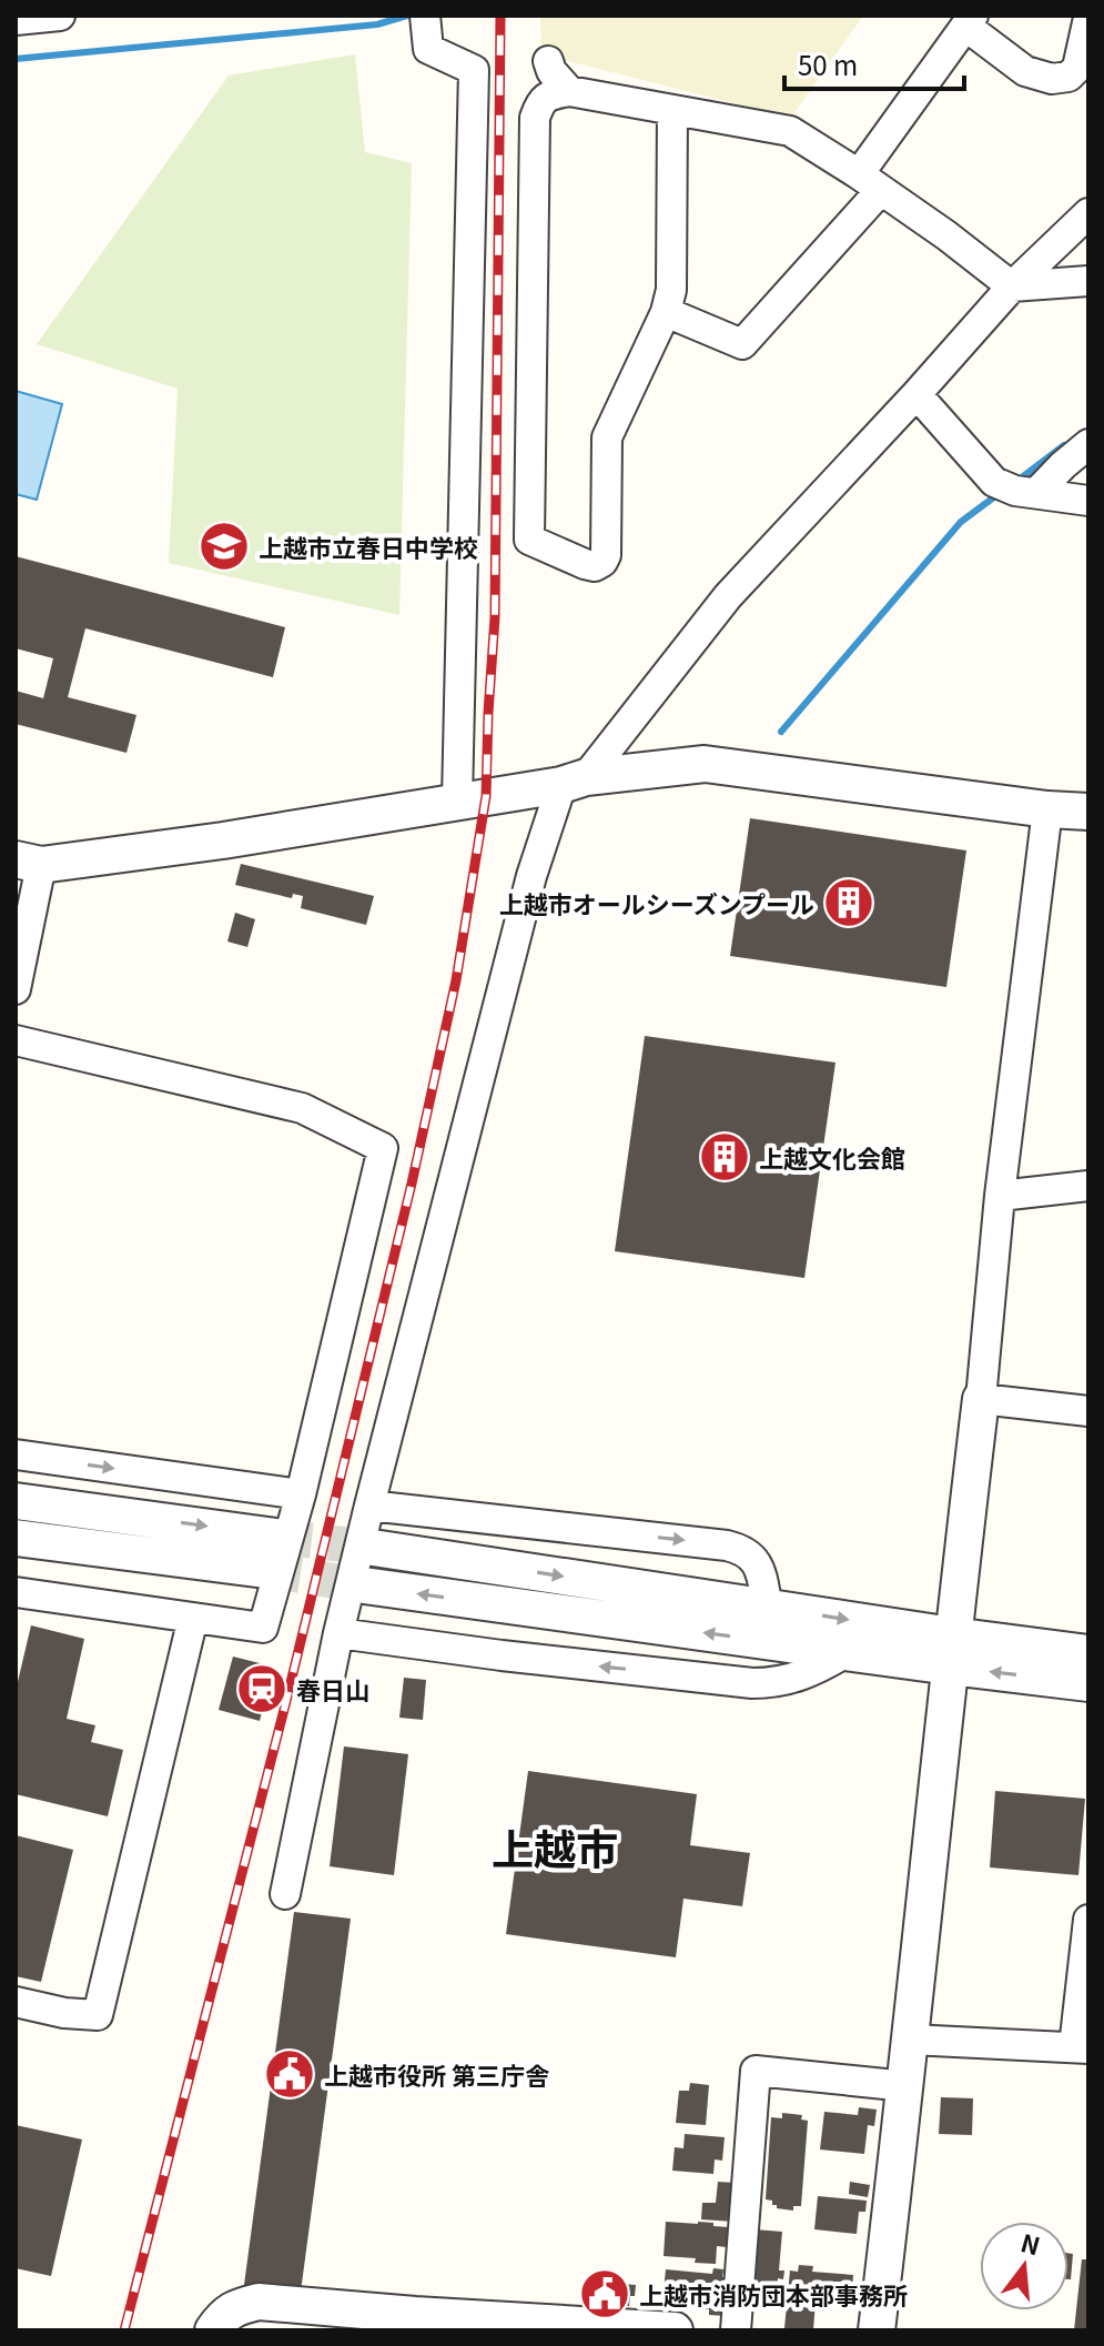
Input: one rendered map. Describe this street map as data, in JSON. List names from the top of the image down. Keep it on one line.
{"districts":["上越市"],"places":{"school or university":["上越市立春日中学校"],"building":["上越市オールシーズンプール","上越文化会館"],"station":["春日山"],"public building":["上越市役所 第三庁舎","上越市消防団本部事務所"]},"scale_bar":"50 m","north":"top"}
